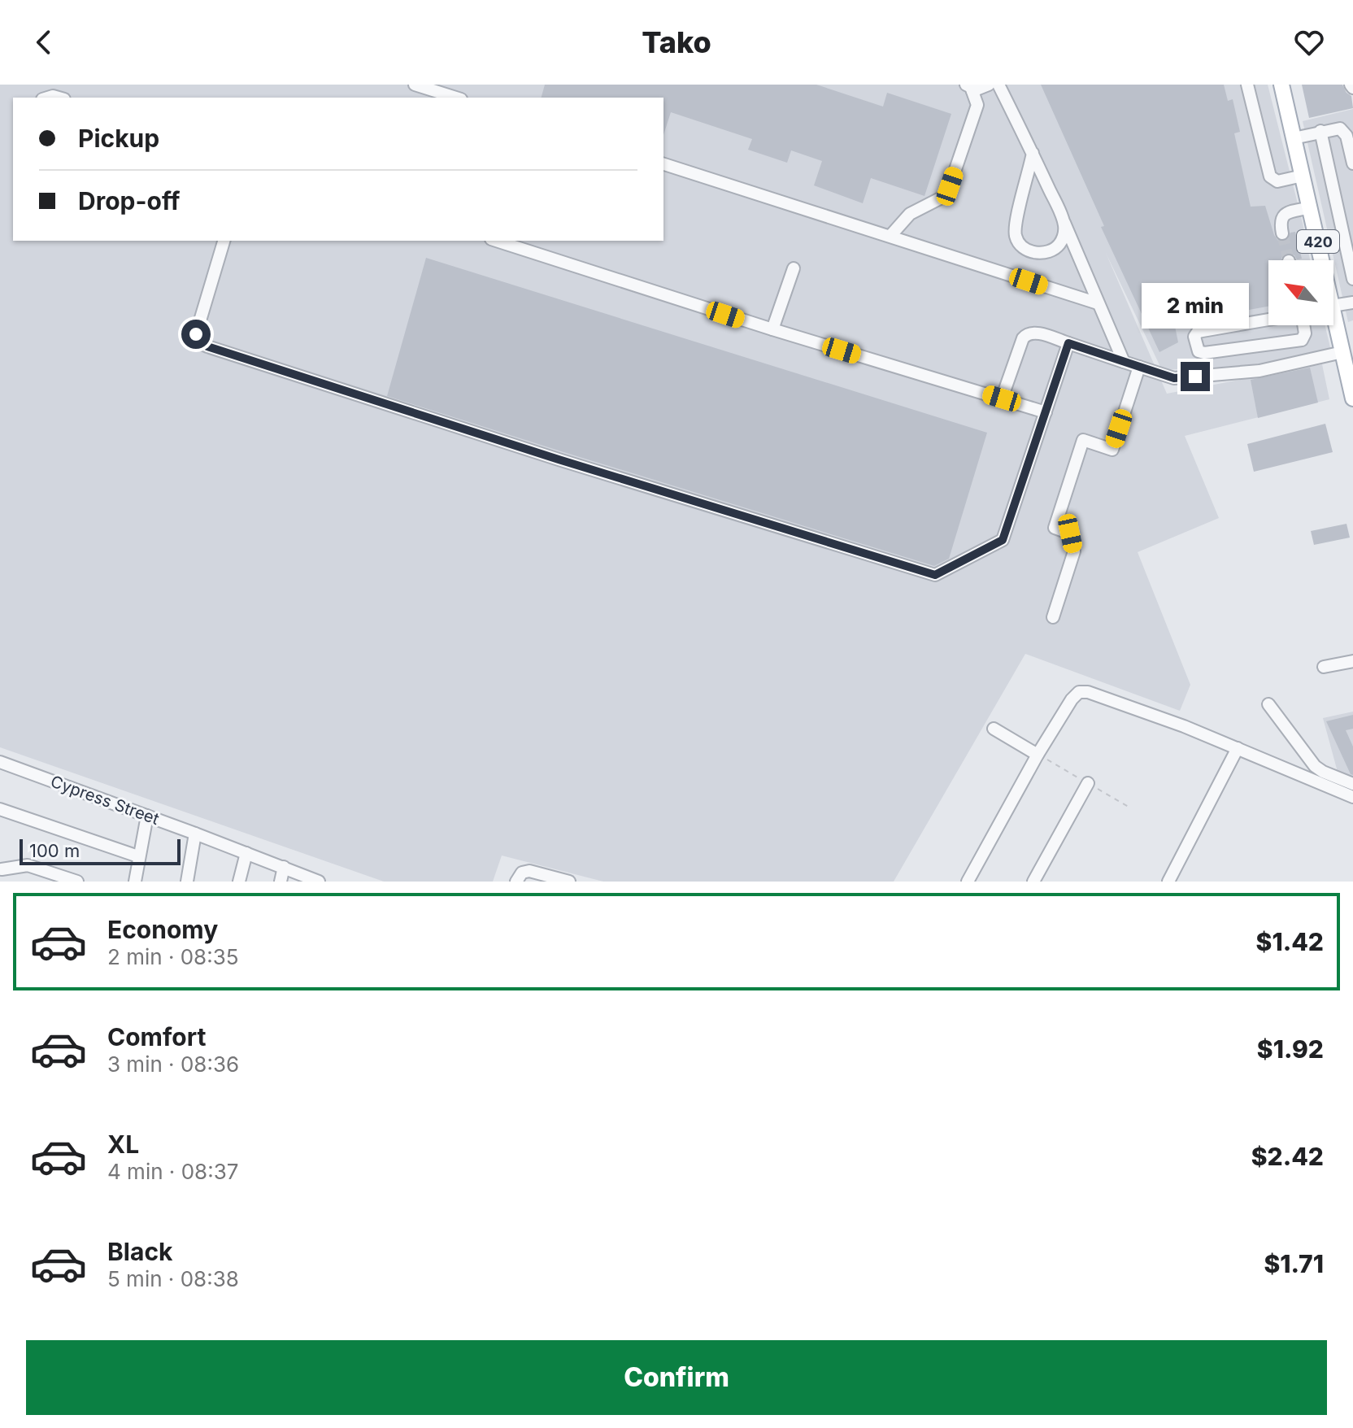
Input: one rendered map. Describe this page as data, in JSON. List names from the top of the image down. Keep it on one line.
{"streets":{"main road":["420"],"street":["Cypress Street"]},"scale_bar":"100 m","north":"top left","page":{"header":"Tako","banner":["Pickup","Drop-off"],"bubble":"2 min","scale":"100 m","list":[{"name":"Economy","note":"2 min · 08:35","value":"$1.42"},{"name":"Comfort","note":"3 min · 08:36","value":"$1.92"},{"name":"XL","note":"4 min · 08:37","value":"$2.42"},{"name":"Black","note":"5 min · 08:38","value":"$1.71"}],"buttons":"Confirm"}}
